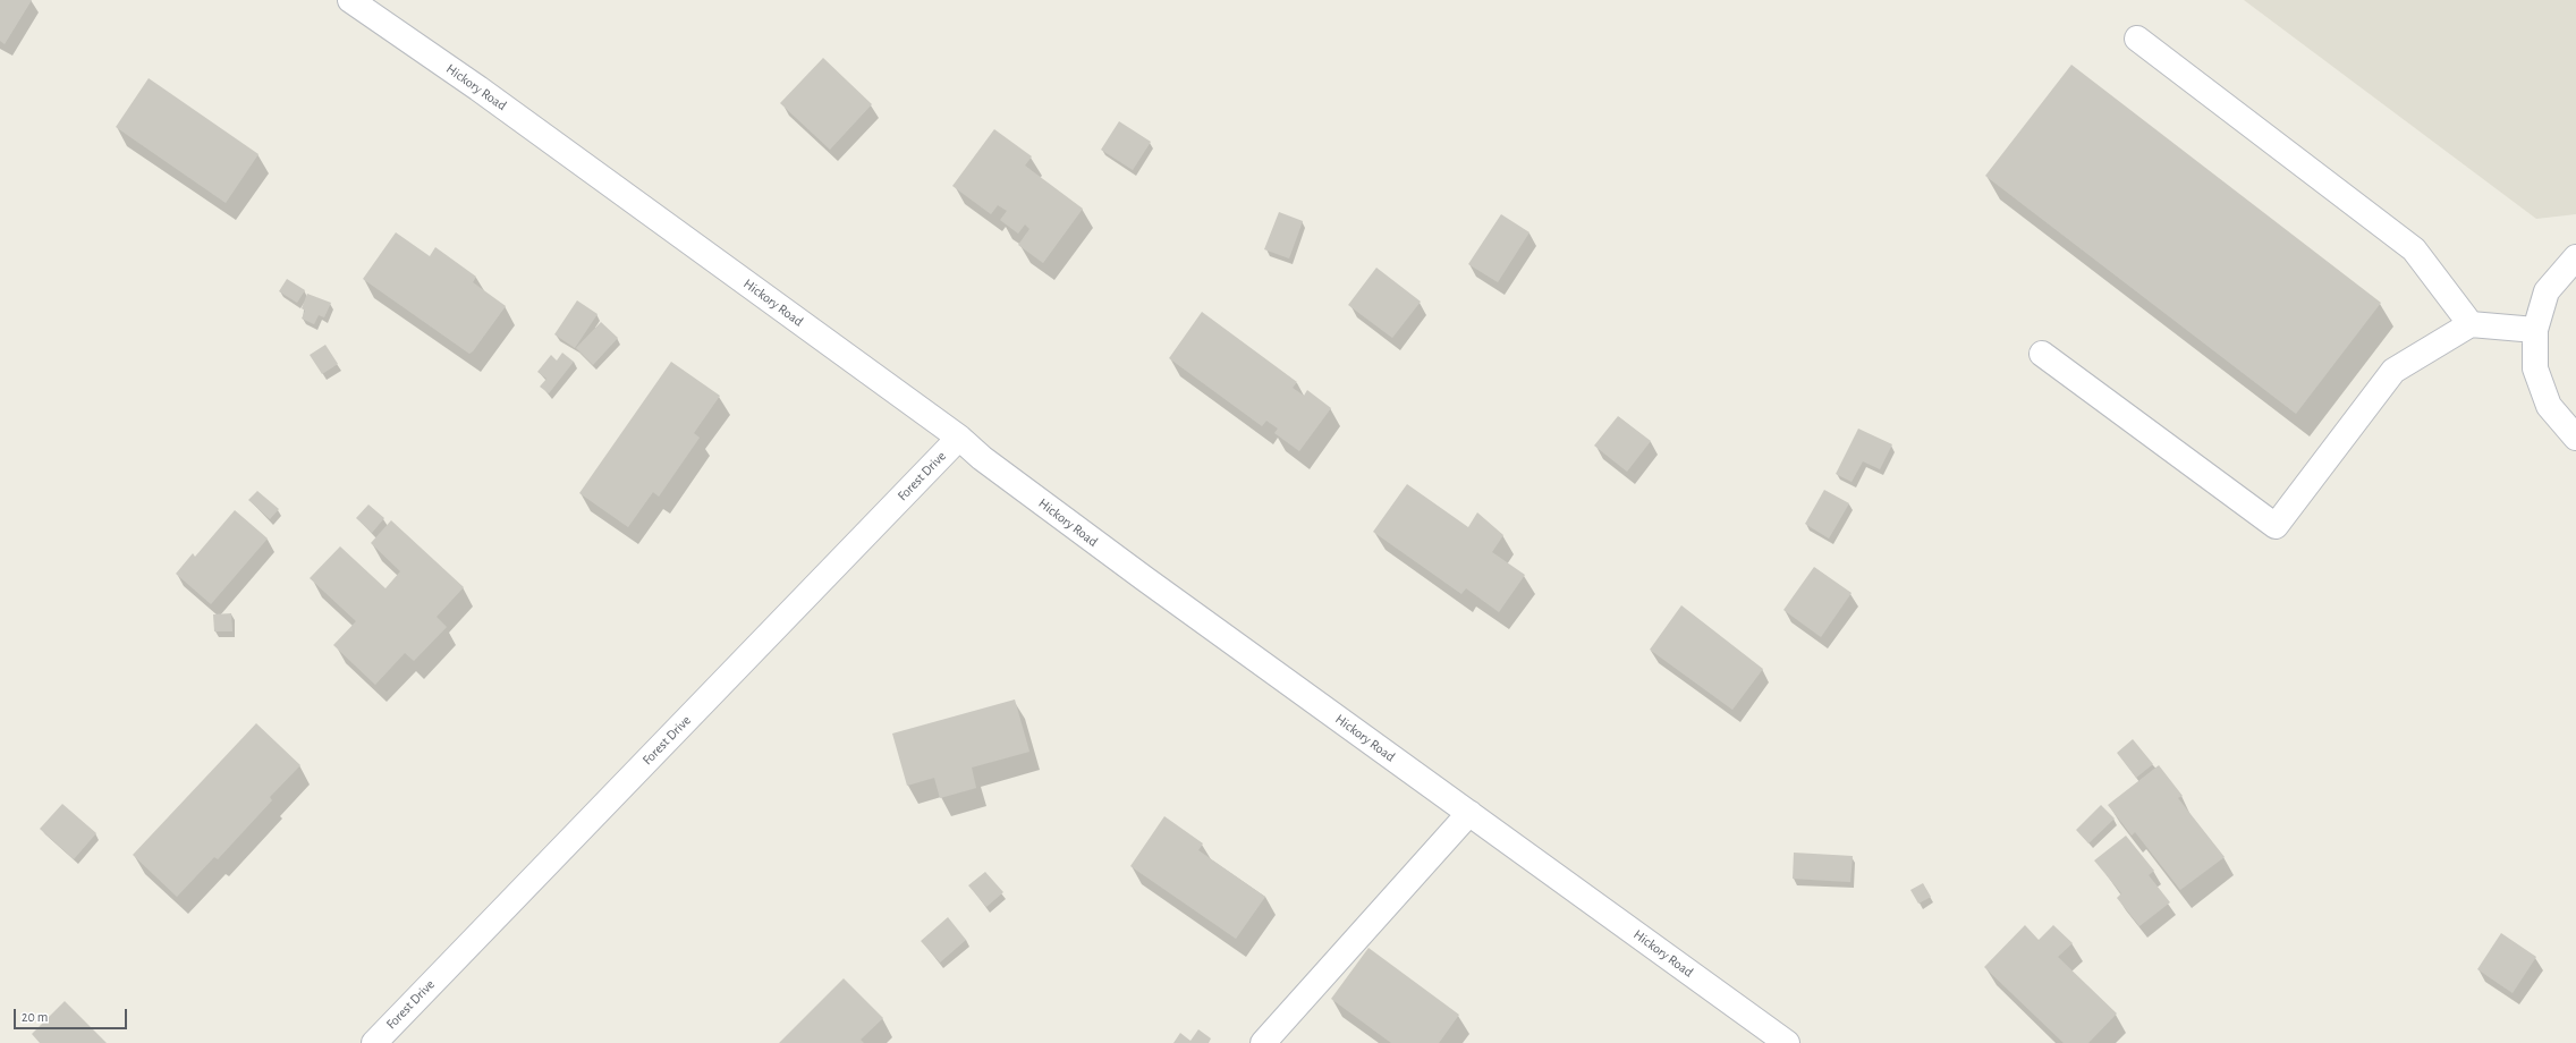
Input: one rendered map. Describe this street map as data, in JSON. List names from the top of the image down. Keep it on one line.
{"streets":{"street":["Hickory Road","Forest Drive"]},"crossings":[["Hickory Road","Forest Drive"]],"scale_bar":"20 m"}
